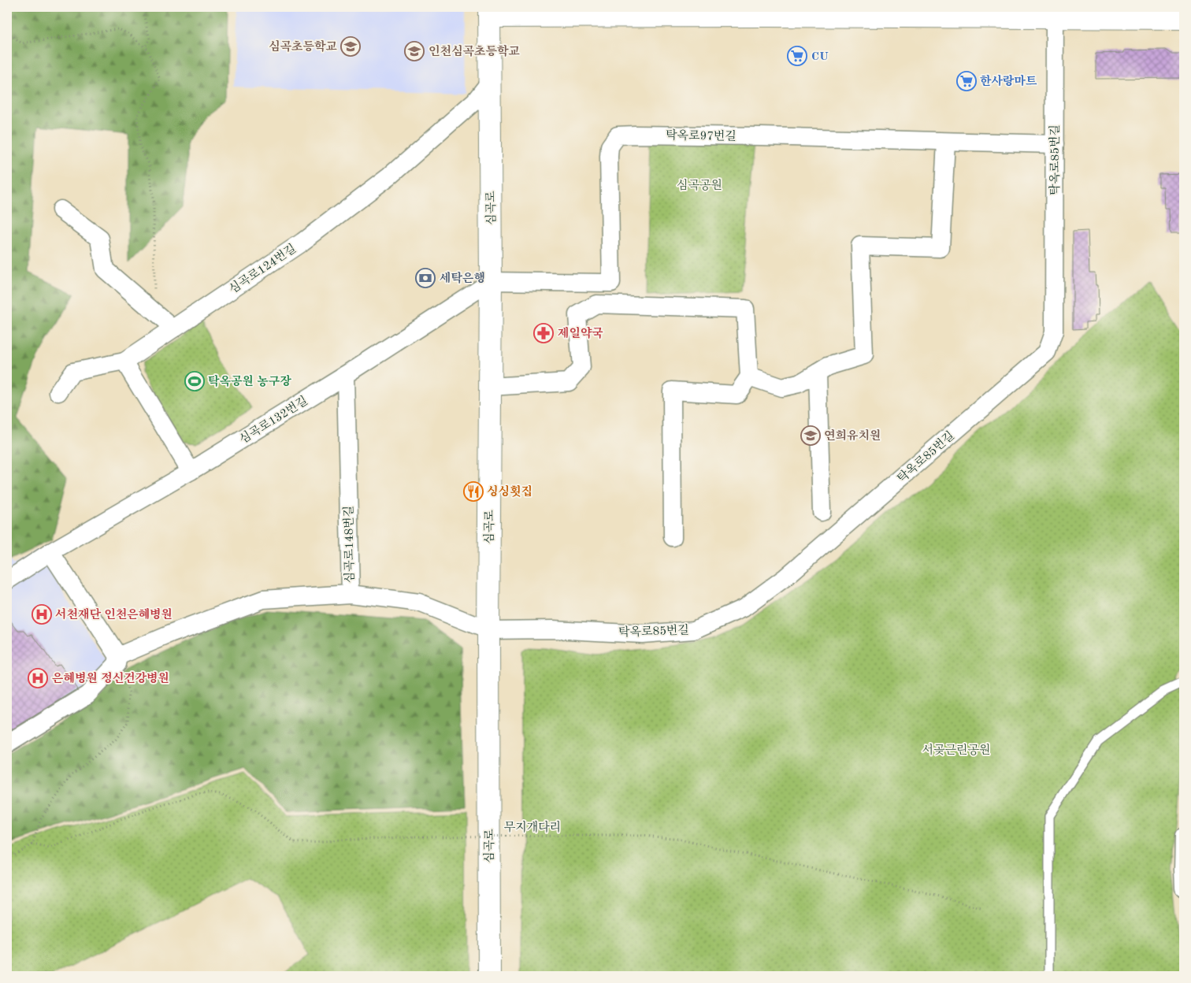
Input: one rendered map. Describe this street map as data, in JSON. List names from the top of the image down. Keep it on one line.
{"streets":{"street":["탁옥로97번길","탁옥로85번길","심곡로","심곡로124번길","심곡로132번길","심곡로148번길"],"path":["무지개다리"]},"crossings":[["탁옥로97번길","탁옥로85번길"],["탁옥로97번길","심곡로"],["탁옥로97번길","심곡로132번길"],["탁옥로85번길","심곡로"],["탁옥로85번길","심곡로148번길"],["심곡로","심곡로124번길"],["심곡로","심곡로132번길"],["심곡로","심곡로148번길"],["심곡로132번길","심곡로148번길"]],"parks":["심곡공원","서곶근린공원"],"places":{"school or university":["심곡초등학교","인천심곡초등학교","연희유치원"],"supermarket":["CU","한사랑마트"],"bank":["세탁은행"],"pharmacy":["제일약국"],"sports":["탁옥공원 농구장"],"restaurant":["싱싱횟집"],"hospital":["서천재단 인천은혜병원","은혜병원 정신건강병원"]}}
